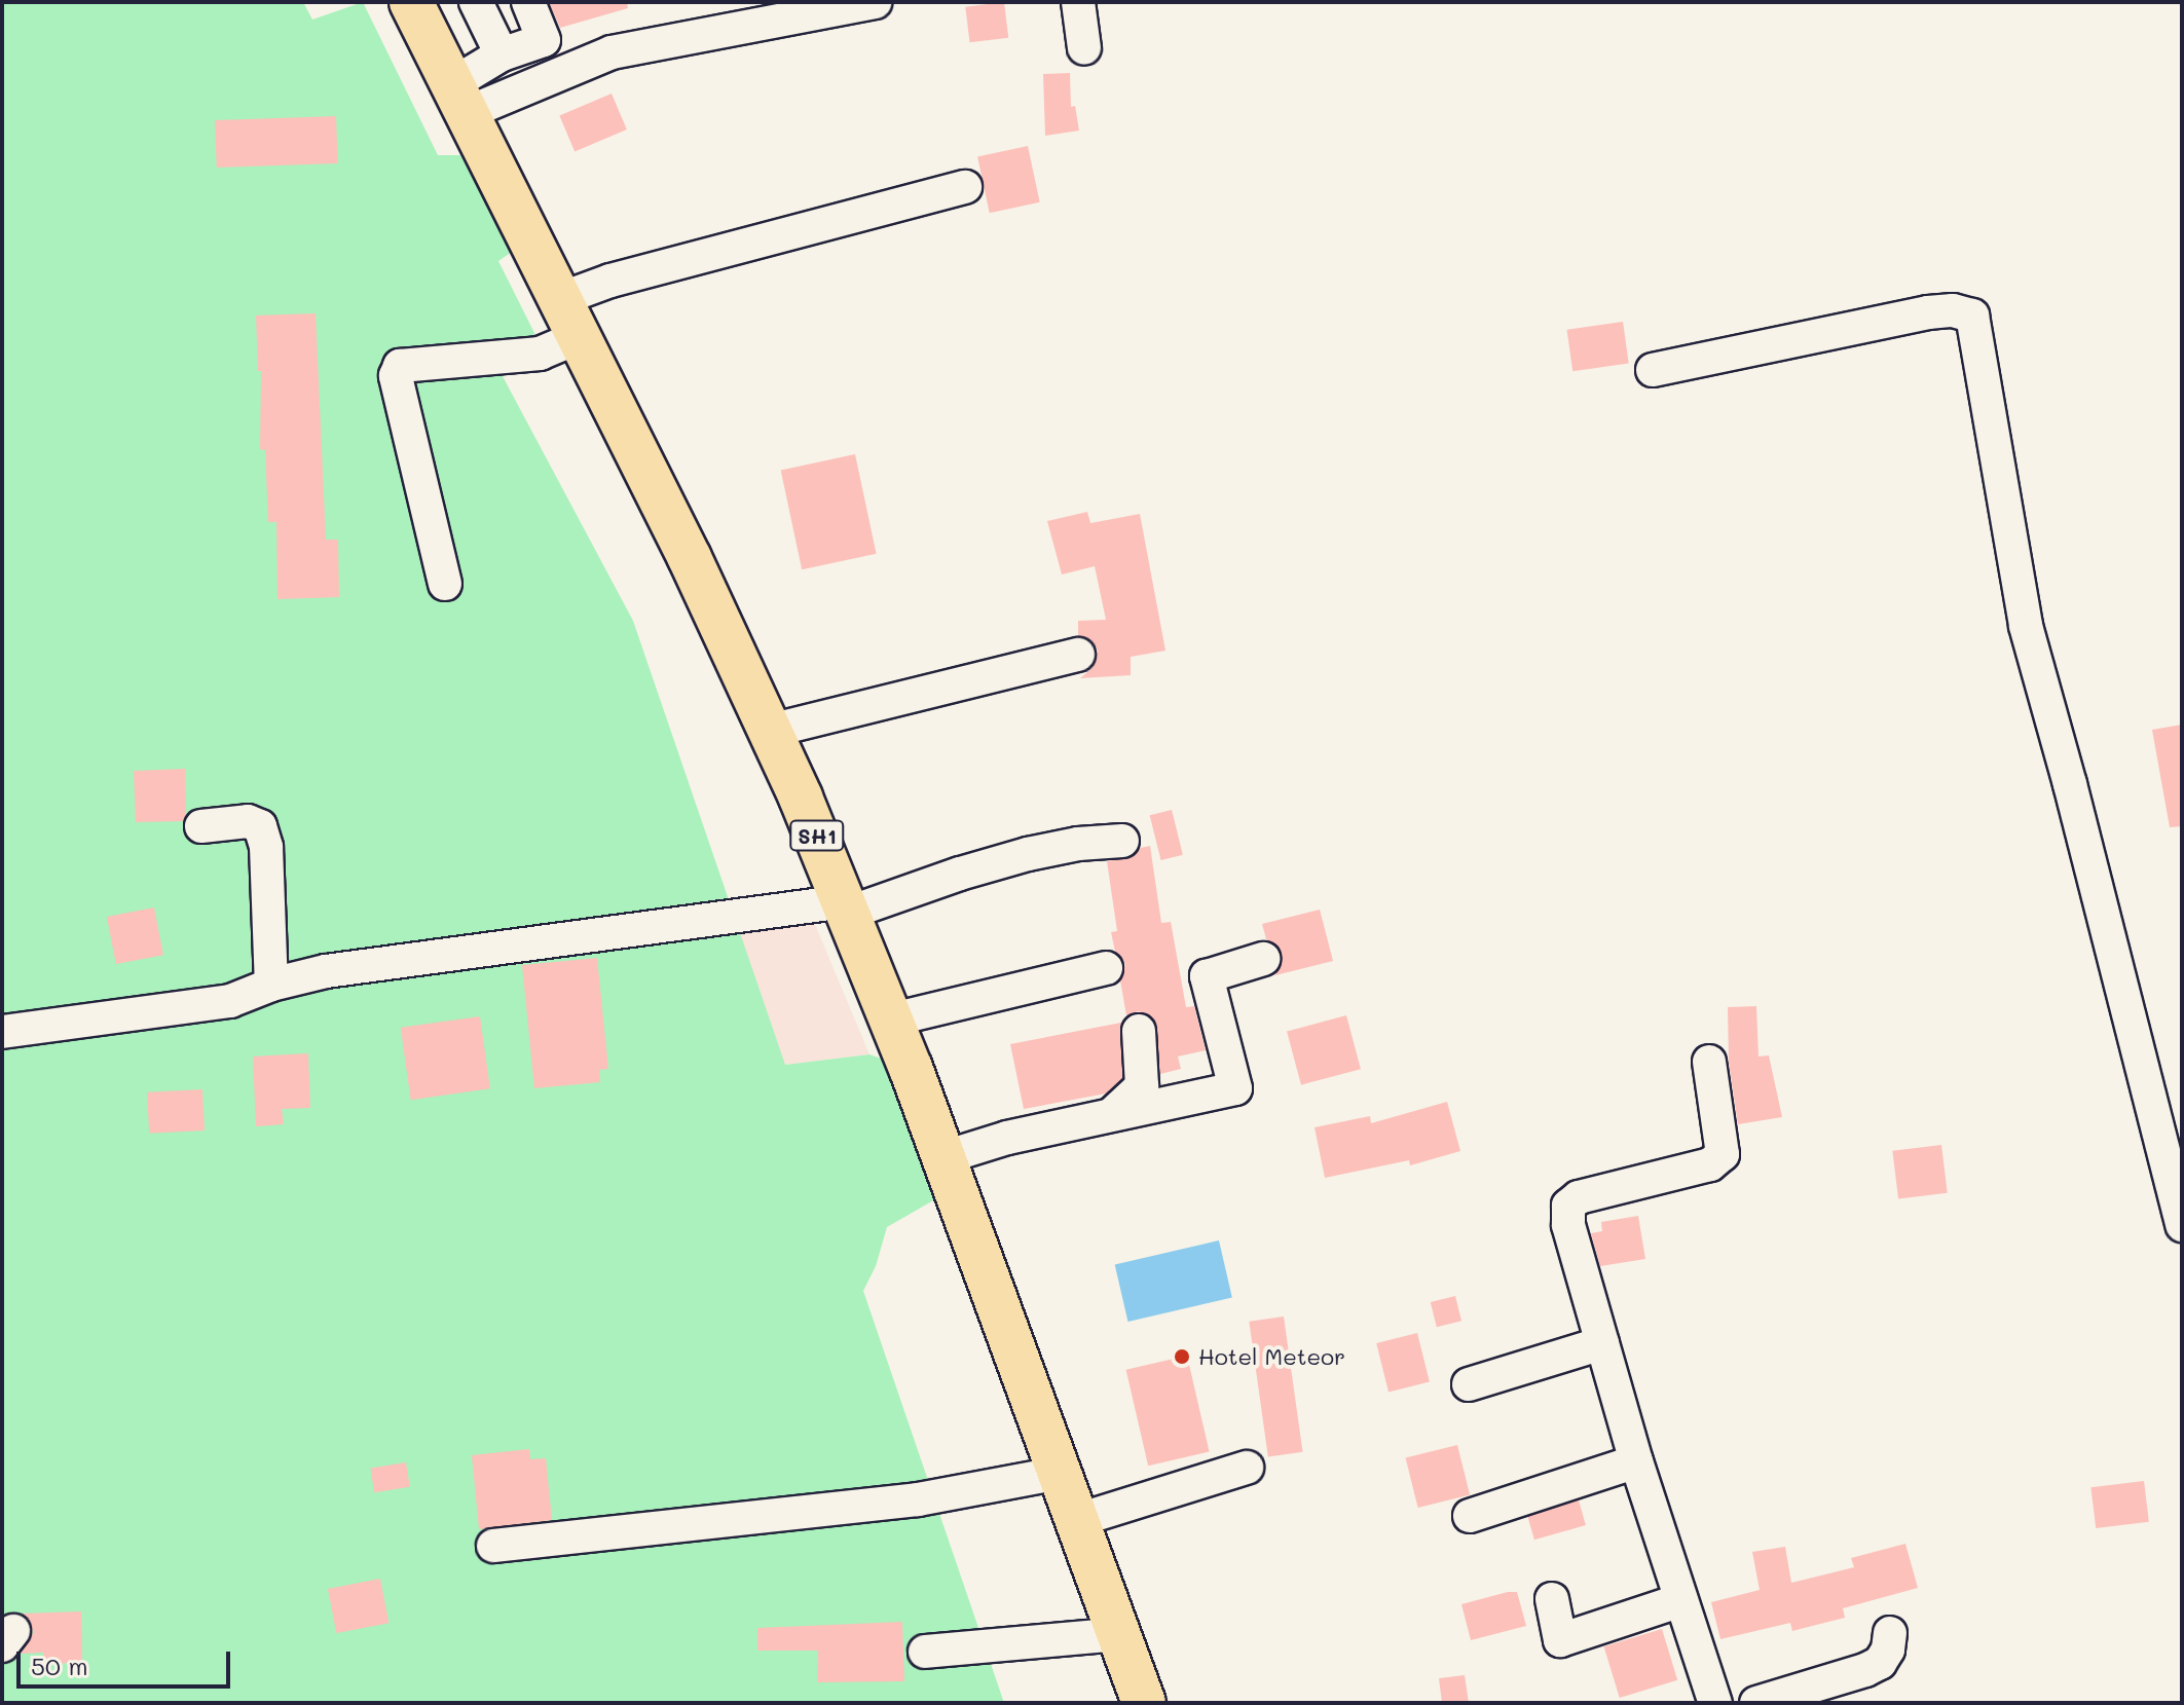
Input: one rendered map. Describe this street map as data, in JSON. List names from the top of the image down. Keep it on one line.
{"streets":{"main road":["SH1"]},"places":["Hotel Meteor"],"scale_bar":"50 m"}
